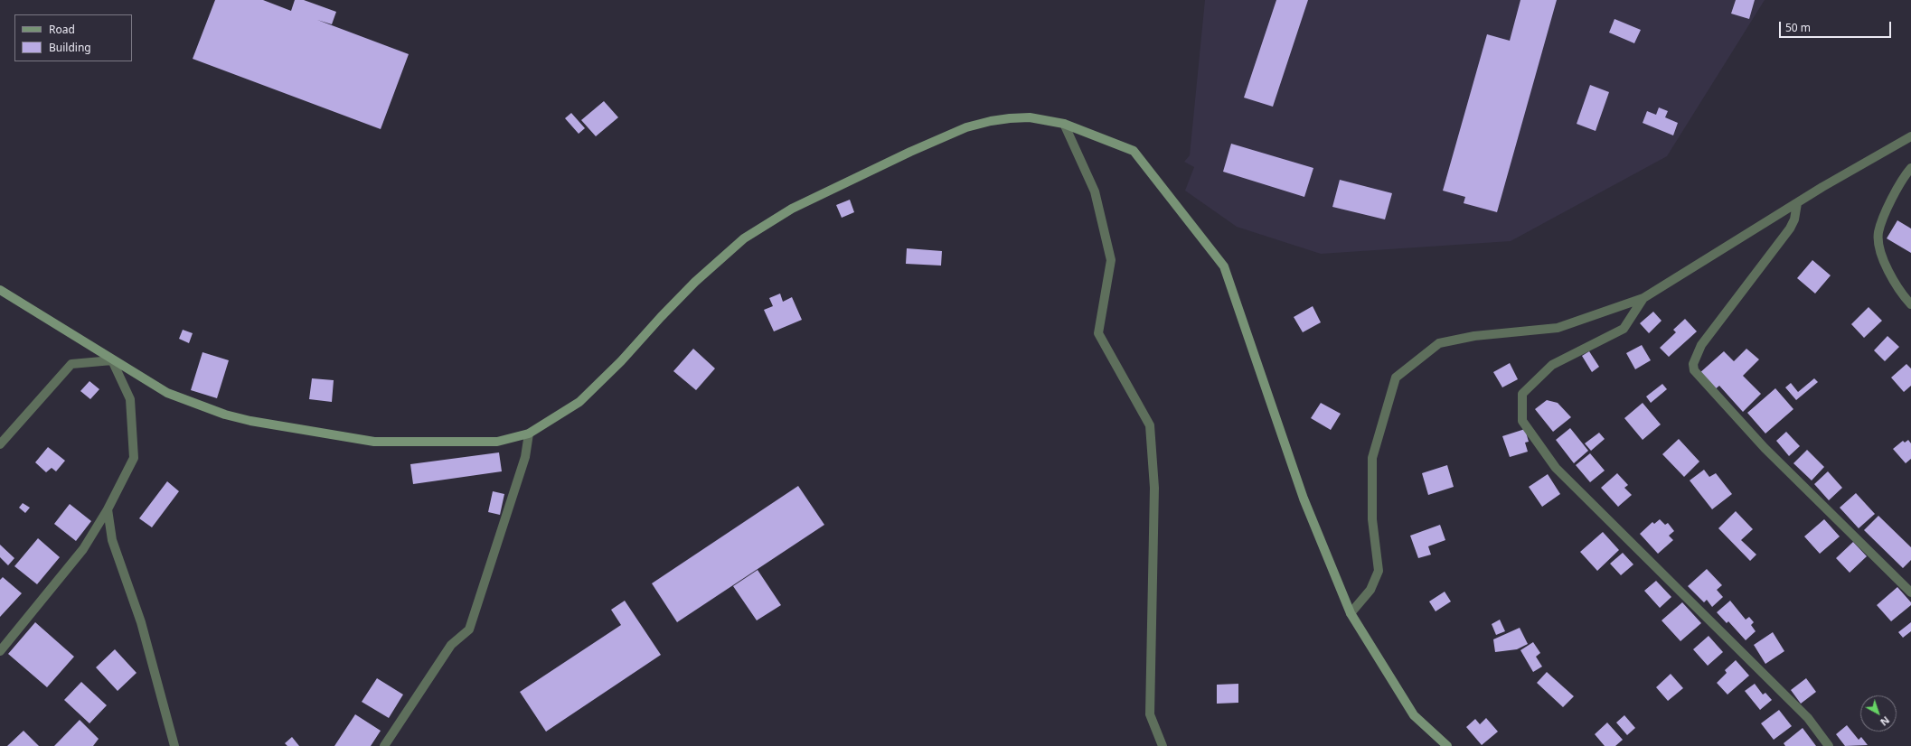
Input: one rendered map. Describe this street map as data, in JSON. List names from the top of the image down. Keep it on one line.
{"legend":["Road","Building"],"scale_bar":"50 m","north":"bottom right"}
